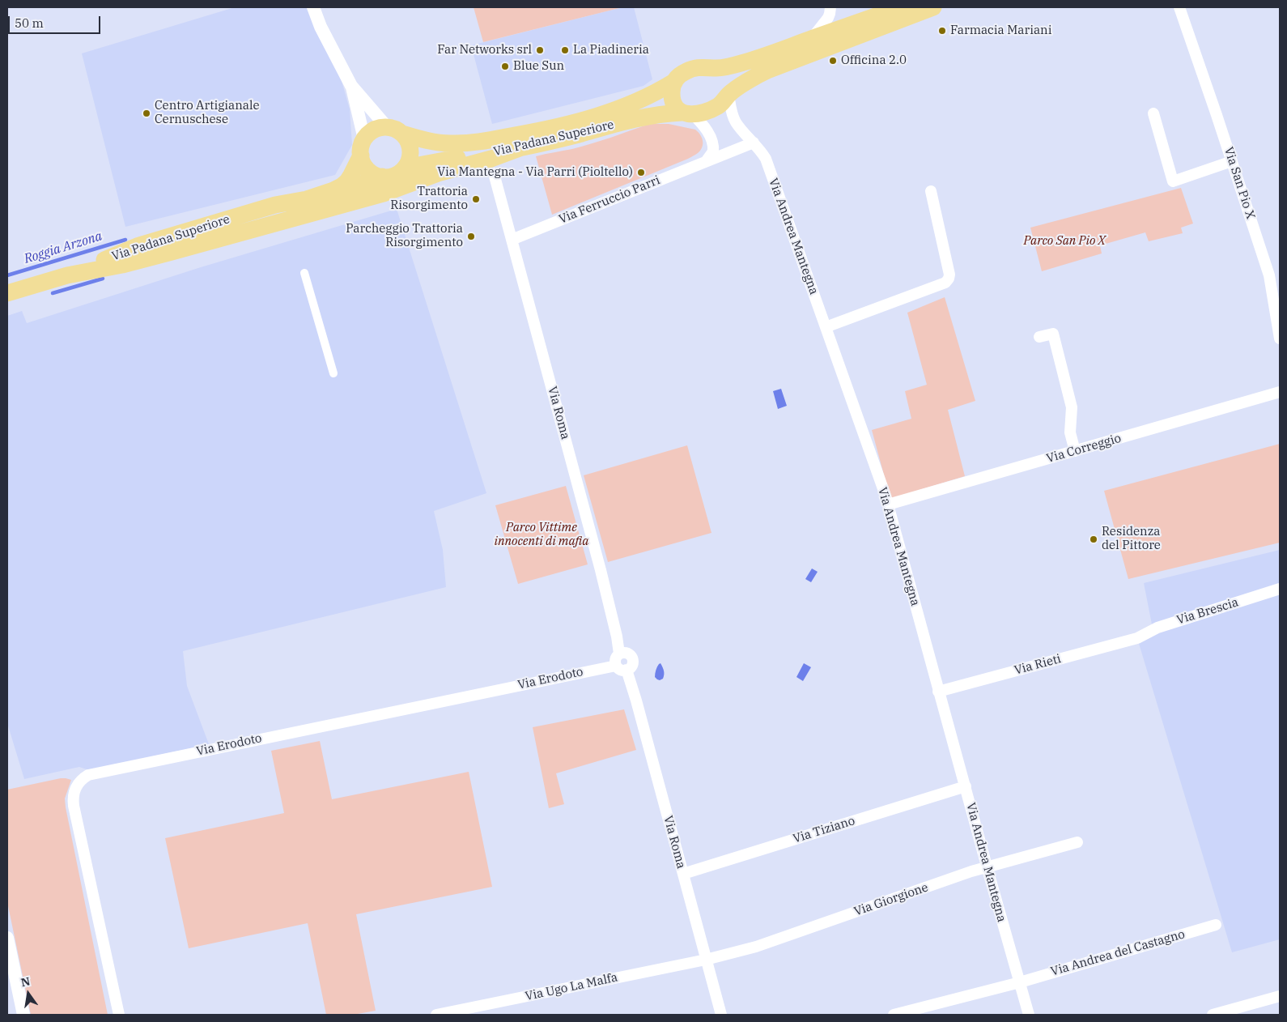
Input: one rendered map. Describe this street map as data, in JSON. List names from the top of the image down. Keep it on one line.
{"streets":{"main road":["Via Padana Superiore"],"street":["Via San Pio X","Via Ferruccio Parri","Via Andrea Mantegna","Via Roma","Via Correggio","Via Brescia","Via Rieti","Via Erodoto","Via Tiziano","Via Giorgione","Via Andrea del Castagno","Via Ugo La Malfa"]},"crossings":[["Via Padana Superiore","Via Andrea Mantegna"],["Via Ferruccio Parri","Via Andrea Mantegna"],["Via Ferruccio Parri","Via Roma"],["Via Andrea Mantegna","Via Correggio"],["Via Andrea Mantegna","Via Rieti"],["Via Andrea Mantegna","Via Tiziano"],["Via Andrea Mantegna","Via Giorgione"],["Via Andrea Mantegna","Via Andrea del Castagno"],["Via Roma","Via Erodoto"],["Via Roma","Via Tiziano"],["Via Roma","Via Giorgione"],["Via Roma","Via Ugo La Malfa"],["Via Brescia","Via Rieti"],["Via Giorgione","Via Ugo La Malfa"]],"water":["Roggia Arzona"],"parks":["Parco San Pio X","Parco Vittime innocenti di mafia"],"places":["Farmacia Mariani","Far Networks srl","La Piadineria","Officina 2.0","Blue Sun","Centro Artigianale Cernuschese","Via Mantegna - Via Parri (Pioltello)","Trattoria Risorgimento","Parcheggio Trattoria Risorgimento","Residenza del Pittore"],"scale_bar":"50 m","north":"top"}
